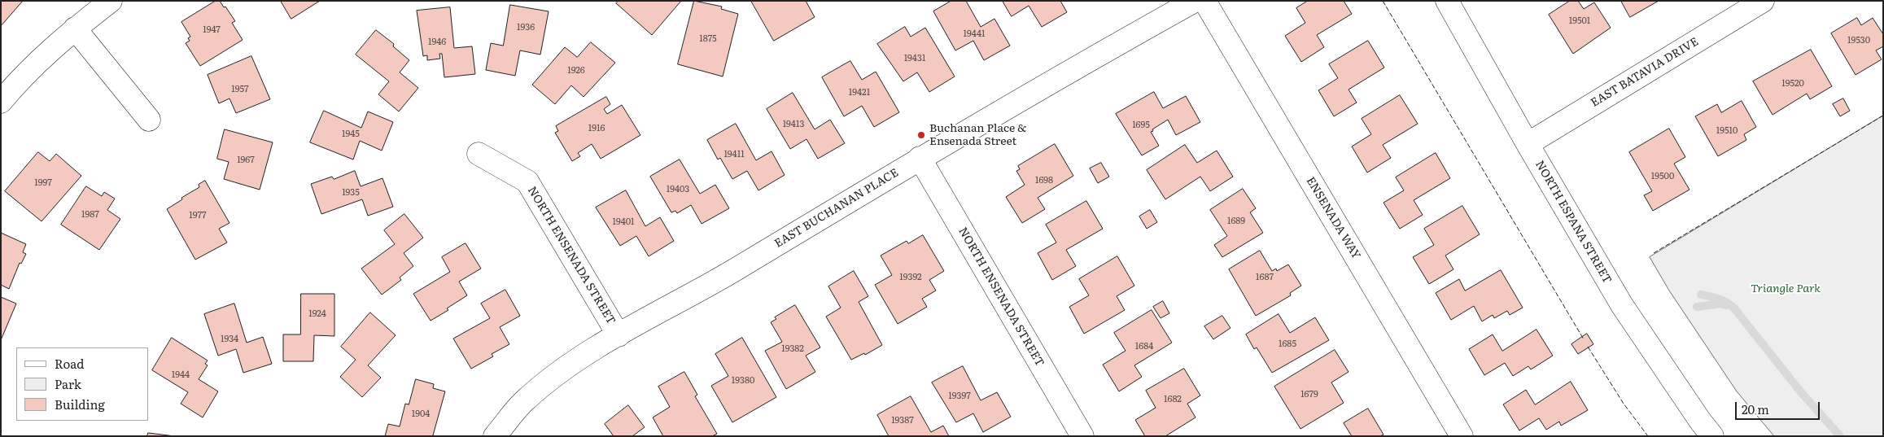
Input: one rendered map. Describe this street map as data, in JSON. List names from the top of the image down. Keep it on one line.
{"streets":{"street":["EAST BATAVIA DRIVE","EAST BUCHANAN PLACE","ENSENADA WAY","NORTH ESPANA STREET","NORTH ENSENADA STREET"]},"crossings":[["EAST BATAVIA DRIVE","NORTH ESPANA STREET"],["EAST BUCHANAN PLACE","NORTH ENSENADA STREET"]],"parks":["Triangle Park"],"places":["Buchanan Place & Ensenada Street"],"house_numbers":["19501","1936","1947","19441","1875","19530","1946","19431","1926","19520","1957","19421","19413","1695","1916","19510","1945","19411","1967","19500","1698","1997","19403","1935","1987","1977","1689","19401","19392","1687","1924","1934","1685","1684","19382","1944","19380","1679","19397","1682","1904","19387"],"legend":["Road","Park","Building"],"scale_bar":"20 m"}
